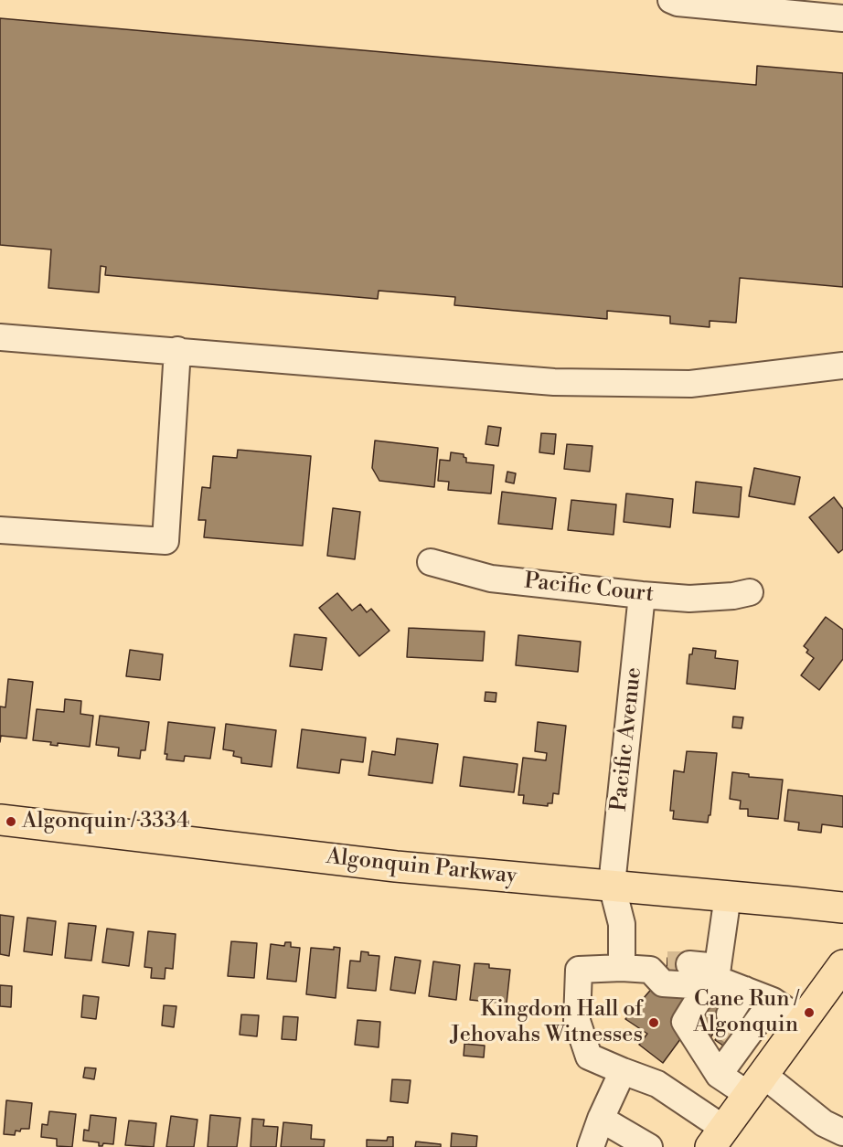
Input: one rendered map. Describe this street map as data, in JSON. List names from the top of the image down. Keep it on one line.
{"streets":{"main road":["Algonquin Parkway"],"street":["Pacific Court","Pacific Avenue"]},"crossings":[["Pacific Court","Pacific Avenue"],["Pacific Avenue","Algonquin Parkway"]],"places":["Algonquin / 3334","Cane Run / Algonquin","Kingdom Hall of Jehovahs Witnesses"]}
